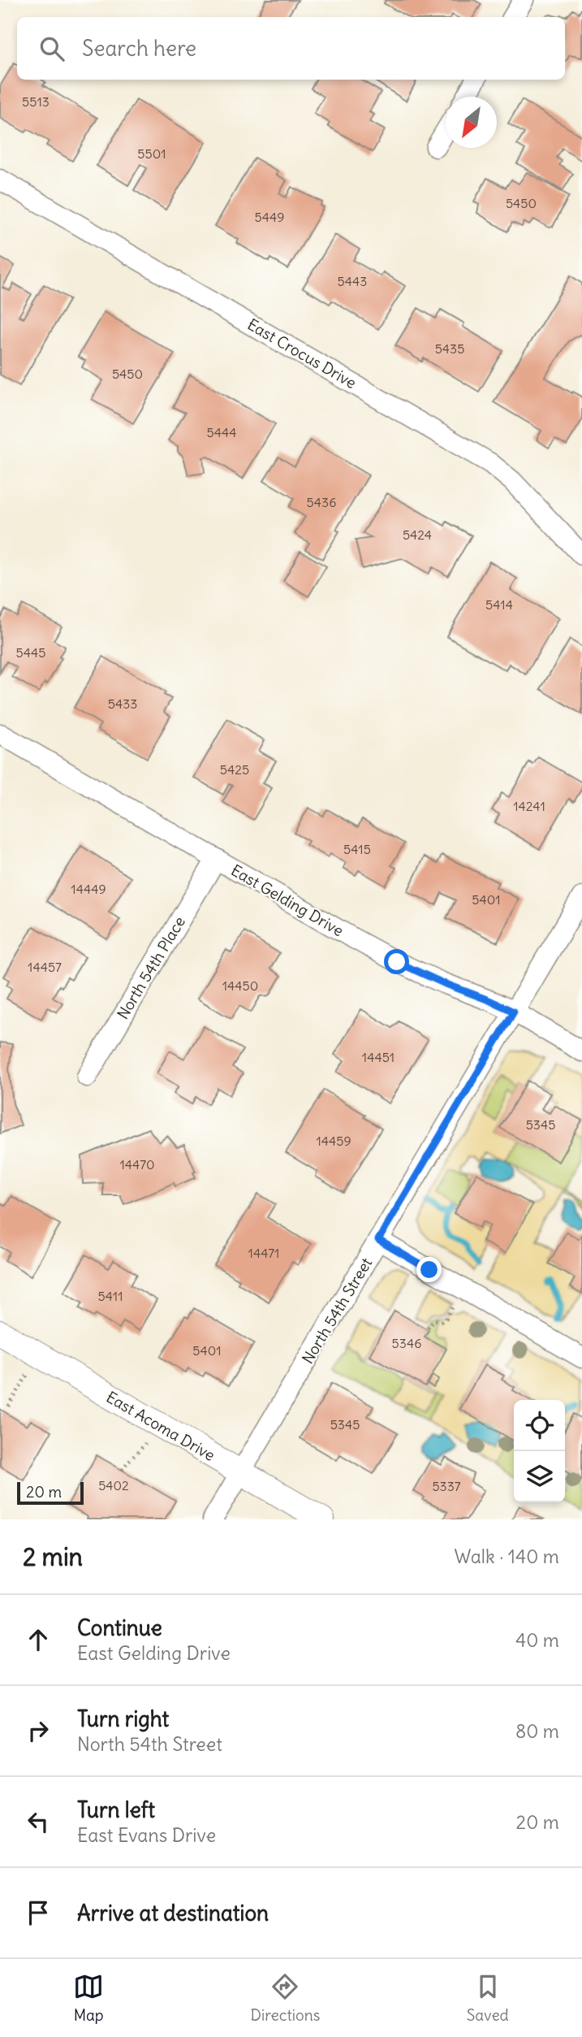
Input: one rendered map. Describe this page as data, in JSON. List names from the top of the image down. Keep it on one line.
{"streets":{"street":["East Crocus Drive","East Gelding Drive","North 54th Place","North 54th Street","East Acoma Drive"]},"crossings":[["East Gelding Drive","North 54th Place"],["East Gelding Drive","North 54th Street"],["North 54th Street","East Acoma Drive"]],"house_numbers":["5513","5501","5450","5449","5443","5435","5450","5444","5436","5424","5414","5445","5433","5425","14241","5415","14449","5401","14457","14450","14451","5345","14459","14470","14471","5411","5346","5401","5345","5402","5337"],"scale_bar":"20 m","north":"bottom left","page":{"search":"Search here","scale":"20 m","heading":["2 min","Walk · 140 m"],"list":[["Continue","East Gelding Drive","40 m"],["Turn right","North 54th Street","80 m"],["Turn left","East Evans Drive","20 m"],"Arrive at destination"],"nav":["Map","Directions","Saved"]}}
